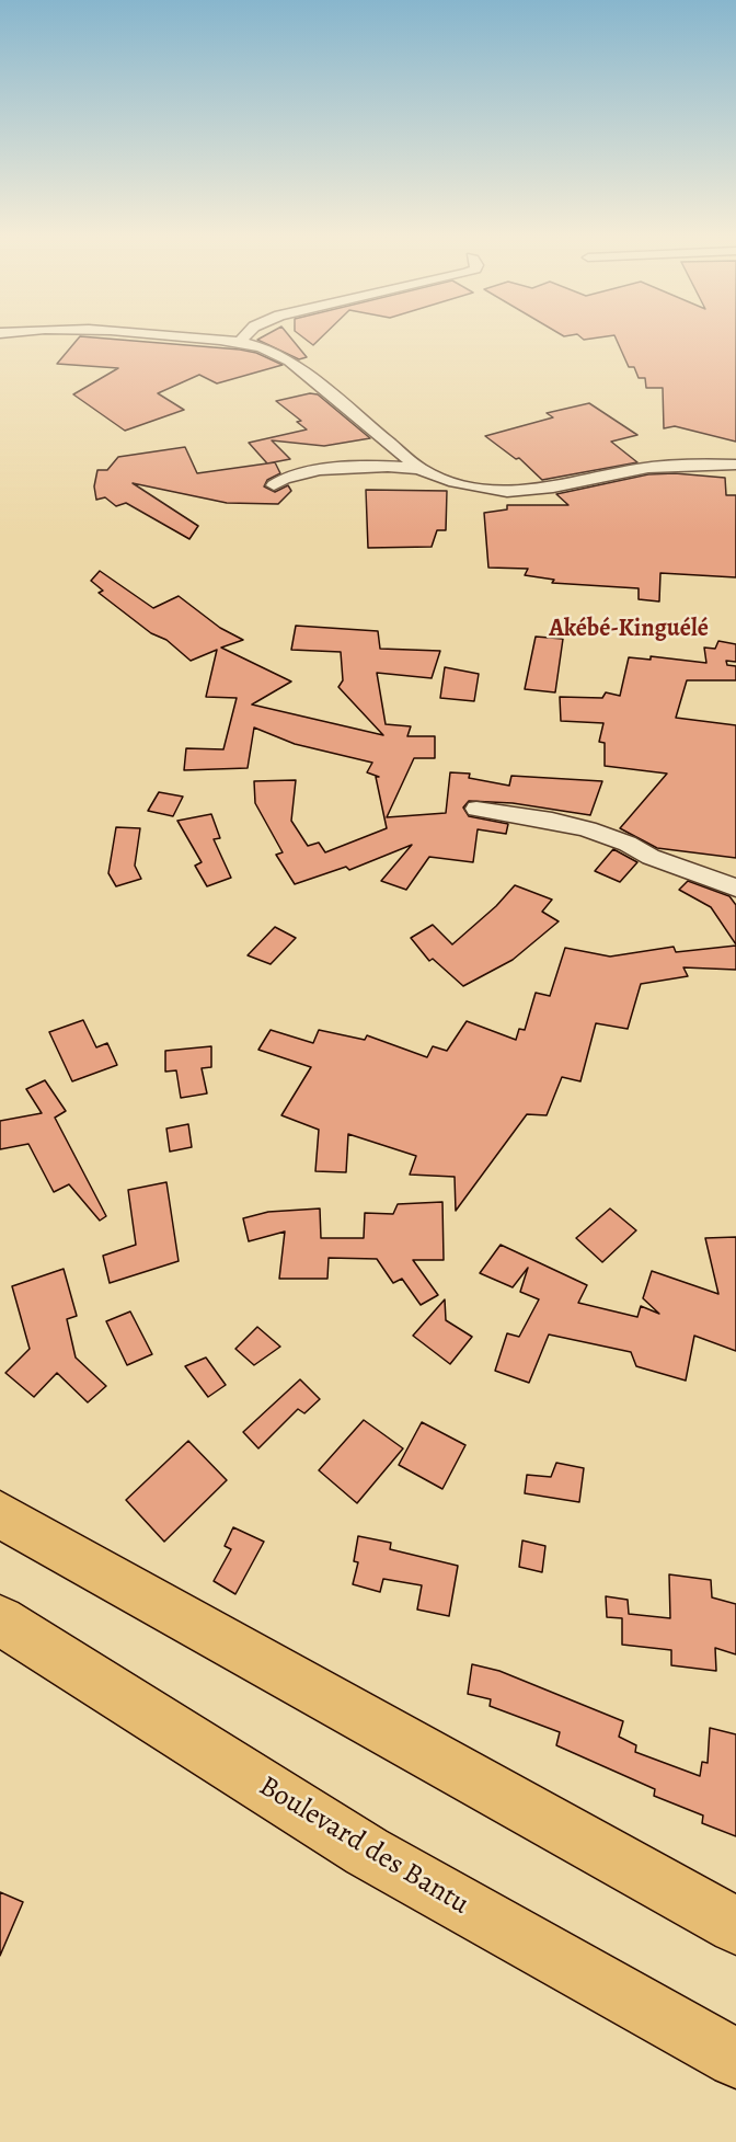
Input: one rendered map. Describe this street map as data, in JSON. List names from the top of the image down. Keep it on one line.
{"streets":{"highway":["Boulevard des Bantu"]},"districts":["Akébé-Kinguélé"]}
